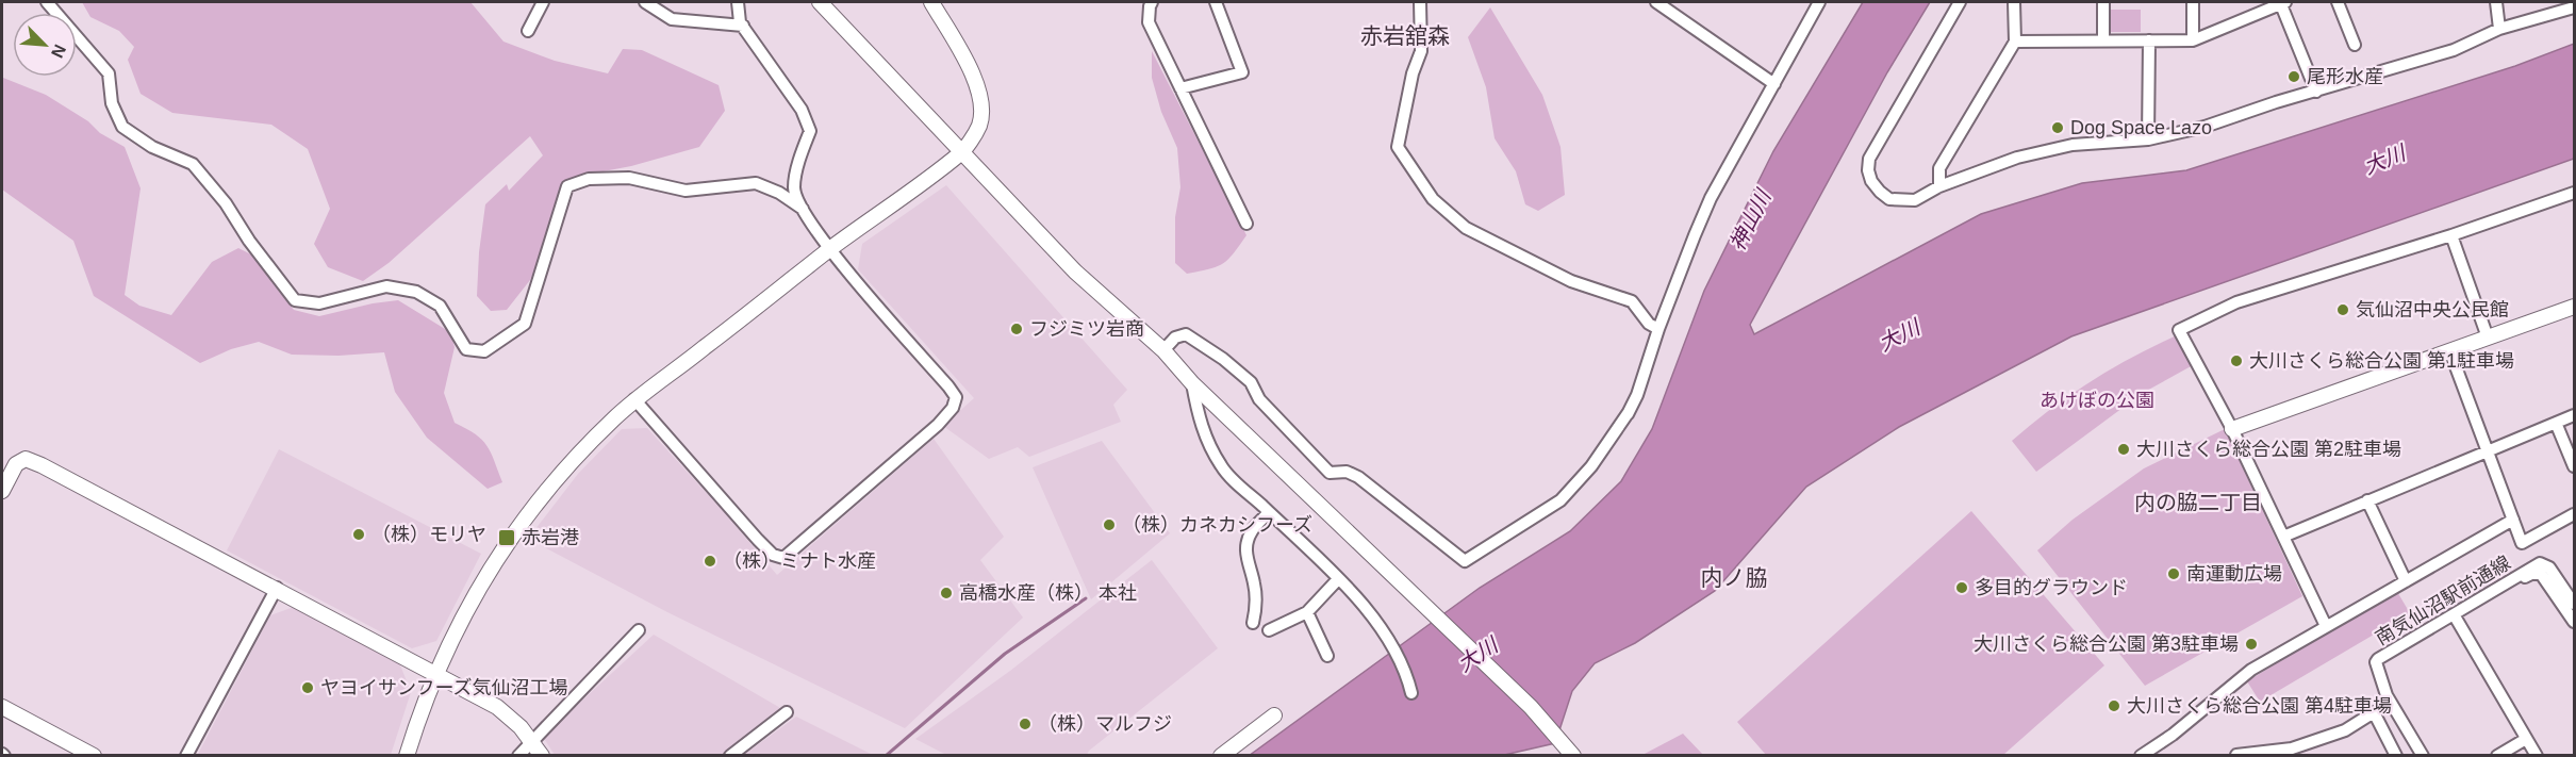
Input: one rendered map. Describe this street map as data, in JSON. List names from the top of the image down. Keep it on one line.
{"streets":{"street":["南気仙沼駅前通線"]},"districts":["赤岩舘森","内の脇二丁目","内ノ脇"],"water":["大川","神山川"],"parks":["あけぼの公園"],"places":{"other":["尾形水産","Dog Space Lazo","気仙沼中央公民館","フジミツ岩商","大川さくら総合公園 第1駐車場","大川さくら総合公園 第2駐車場","（株）カネカシフーズ","（株）モリヤ","（株）ミナト水産","南運動広場","多目的グラウンド","高橋水産（株） 本社","大川さくら総合公園 第3駐車場","ヤヨイサンフーズ気仙沼工場","大川さくら総合公園 第4駐車場","（株）マルフジ"],"transit":["赤岩港"]},"north":"bottom right"}
